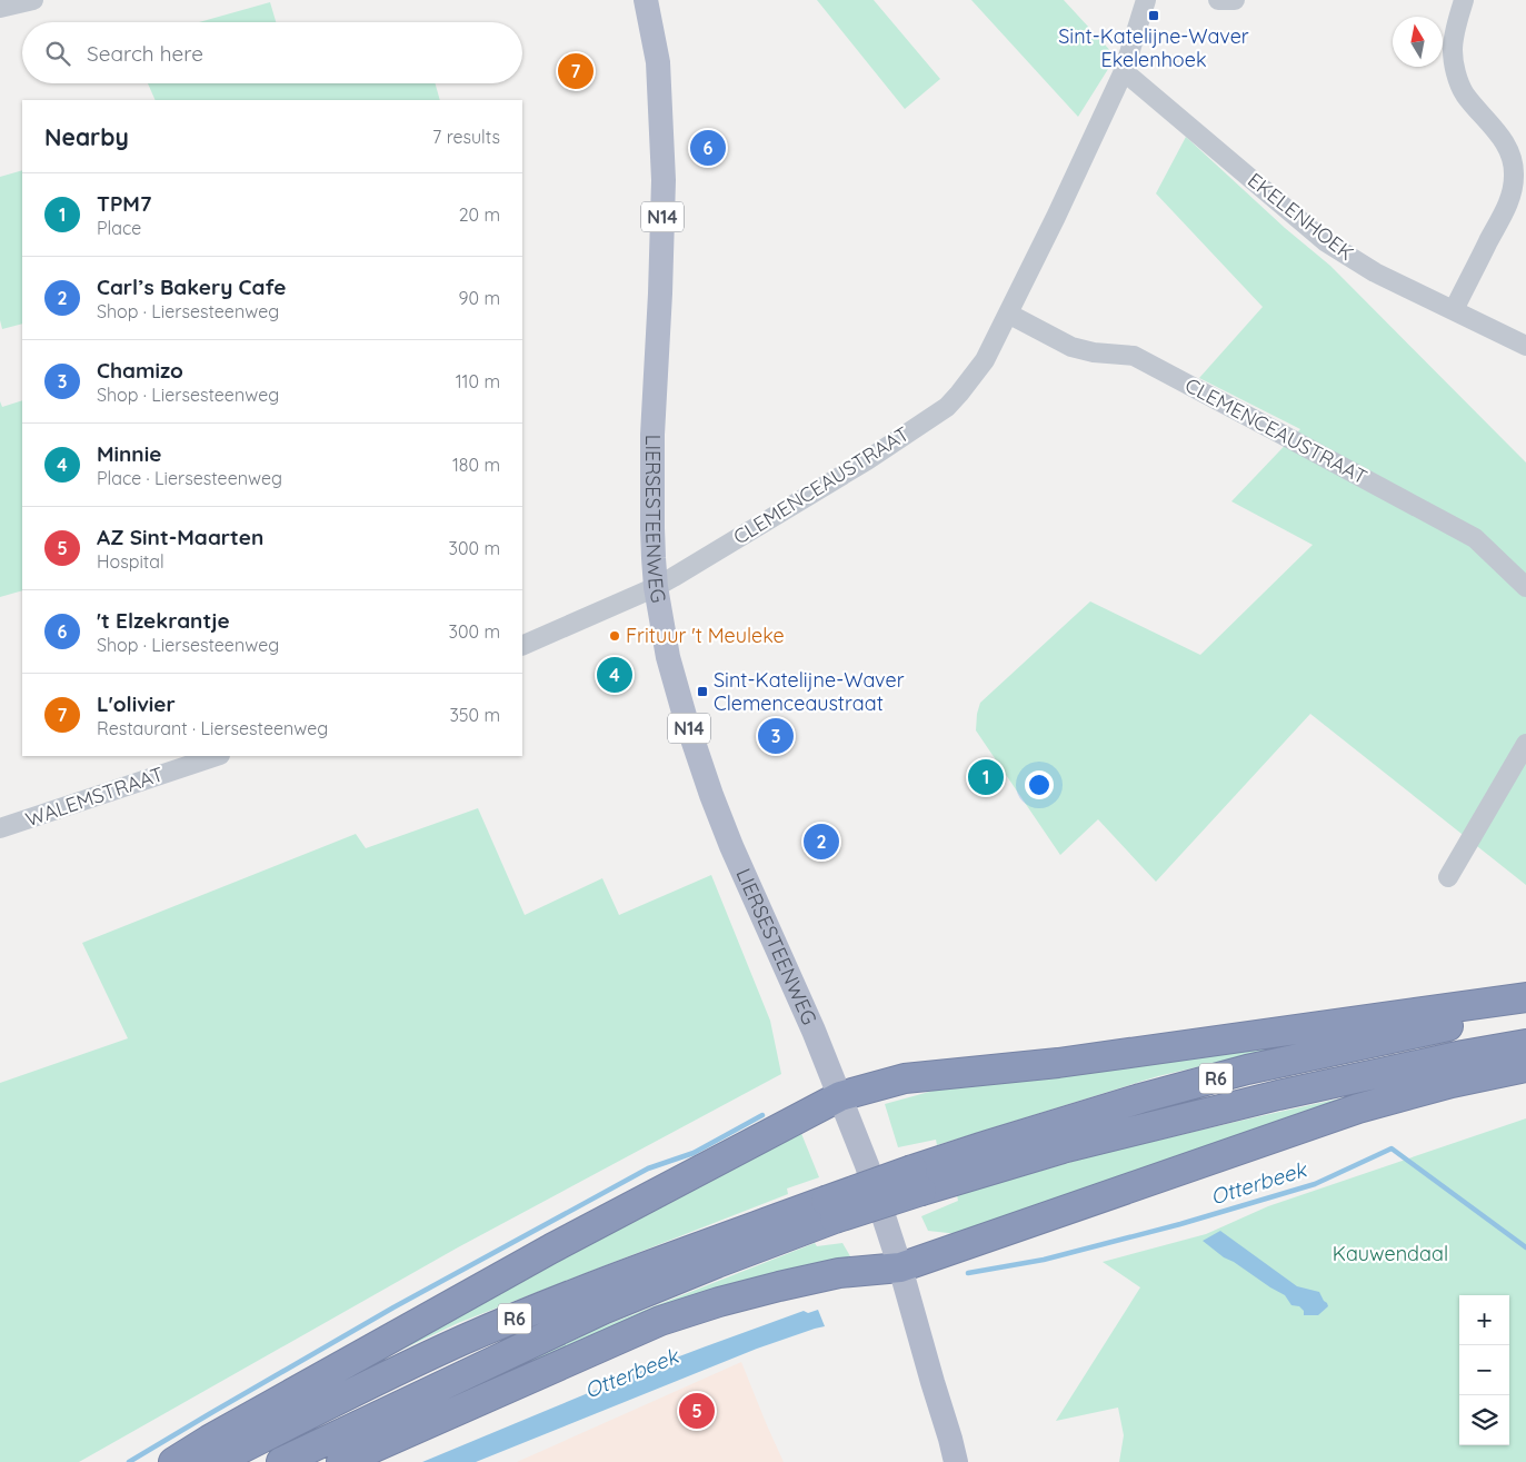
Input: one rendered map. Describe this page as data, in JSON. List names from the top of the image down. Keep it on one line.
{"streets":{"highway":["R6"],"main road":["N14","LIERSESTEENWEG"],"street":["EKELENHOEK","CLEMENCEAUSTRAAT","WALEMSTRAAT"]},"crossings":[["N14","LIERSESTEENWEG"],["EKELENHOEK","CLEMENCEAUSTRAAT"],["CLEMENCEAUSTRAAT","LIERSESTEENWEG"]],"water":["Otterbeek"],"parks":["Kauwendaal"],"places":{"transit":["Sint-Katelijne-Waver Ekelenhoek","Sint-Katelijne-Waver Clemenceaustraat"],"other":["Frituur 't Meuleke"]},"north":"top","page":{"search":"Search here","pins":["7","6","4","3","1","2","5"],"heading":["Nearby","7 results"],"list":[{"mark":"1","name":"TPM7","note":"Place","value":"20 m"},{"mark":"2","name":"Carl’s Bakery Cafe","note":"Shop · Liersesteenweg","value":"90 m"},{"mark":"3","name":"Chamizo","note":"Shop · Liersesteenweg","value":"110 m"},{"mark":"4","name":"Minnie","note":"Place · Liersesteenweg","value":"180 m"},{"mark":"5","name":"AZ Sint-Maarten","note":"Hospital","value":"300 m"},{"mark":"6","name":"'t Elzekrantje","note":"Shop · Liersesteenweg","value":"300 m"},{"mark":"7","name":"L'olivier","note":"Restaurant · Liersesteenweg","value":"350 m"}],"map_buttons":["+","−"]}}
